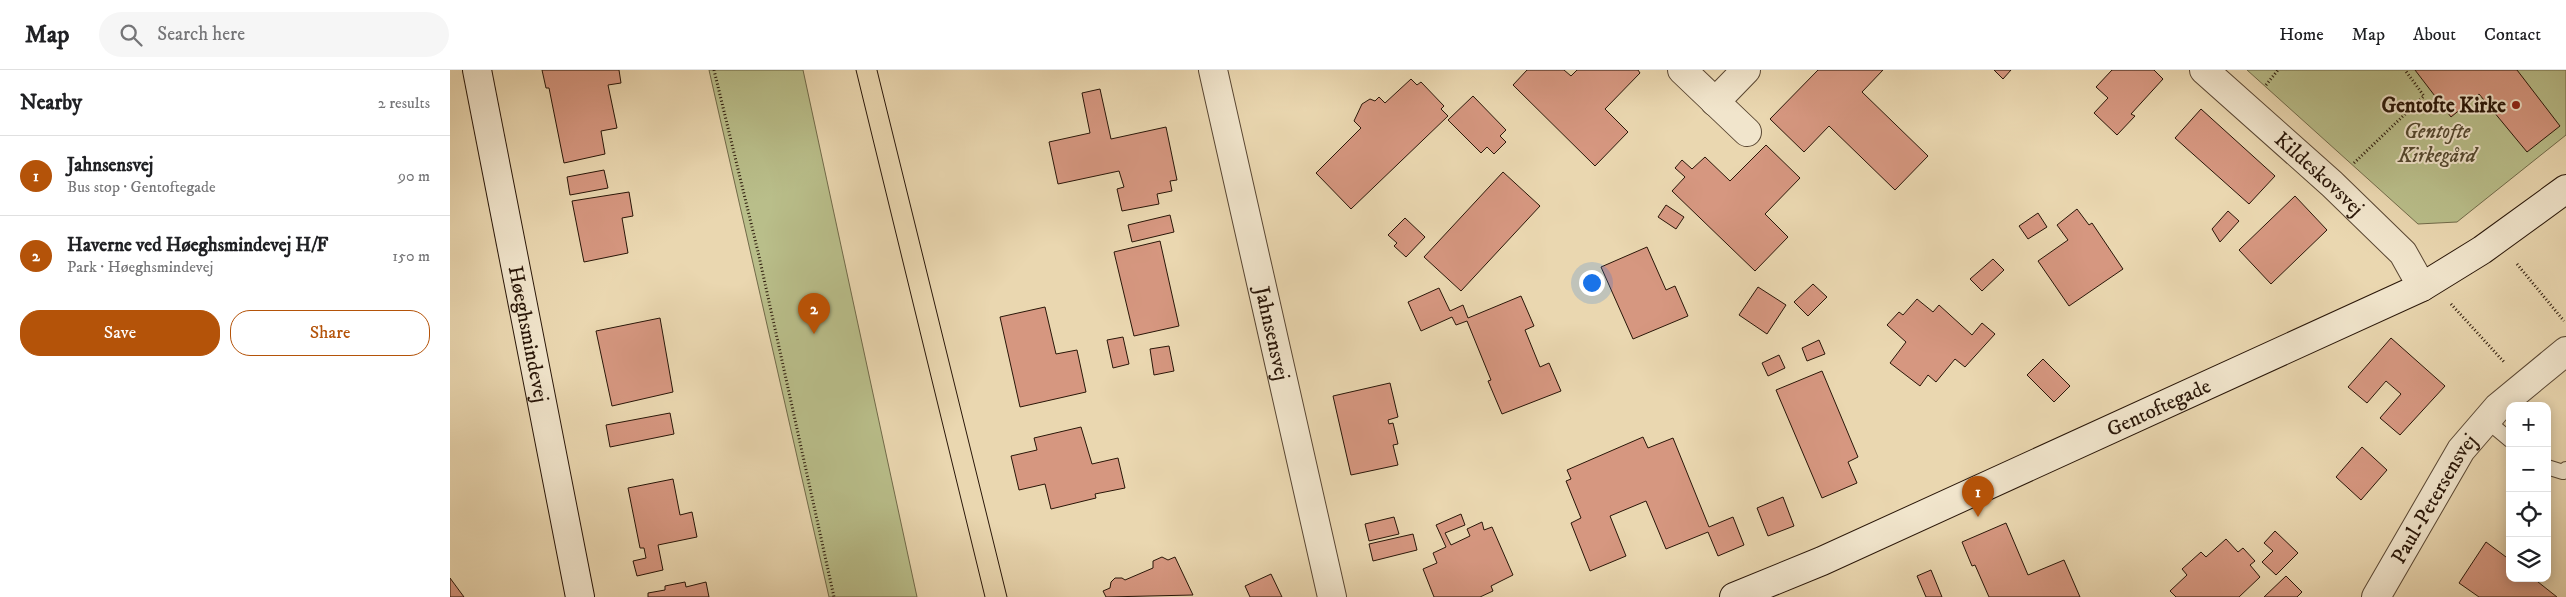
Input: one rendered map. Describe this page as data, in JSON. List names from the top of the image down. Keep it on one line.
{"streets":{"street":["Kildeskovsvej","Jahnsensvej","Høeghsmindevej","Gentoftegade","Paul-Petersensvej"]},"crossings":[["Kildeskovsvej","Gentoftegade"]],"parks":["Gentofte Kirkegård"],"places":["Gentofte Kirke"],"page":{"header":"Map","search":"Search here","nav":["Home","Map","About","Contact"],"heading":["Nearby","2 results"],"list":[{"mark":"1","name":"Jahnsensvej","note":"Bus stop · Gentoftegade","value":"90 m"},{"mark":"2","name":"Haverne ved Høeghsmindevej H/F","note":"Park · Høeghsmindevej","value":"150 m"}],"pins":["2","1"],"buttons":["Save","Share"],"map_buttons":["+","−"]}}
